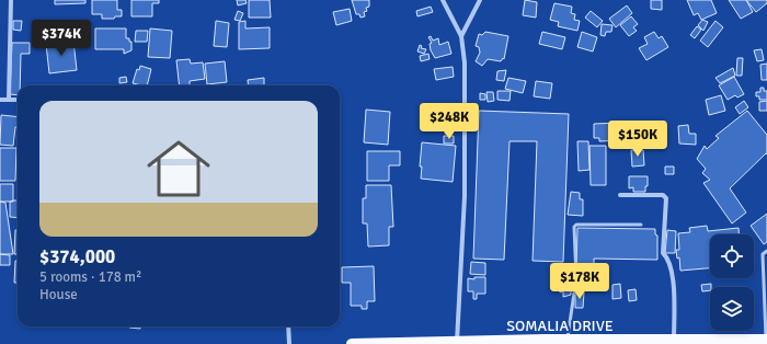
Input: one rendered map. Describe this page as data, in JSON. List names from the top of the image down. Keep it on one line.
{"streets":{"main road":["SOMALIA DRIVE"]},"page":{"price":["$374K","$248K","$150K","$178K"],"list":[{"name":"$374,000","note":"5 rooms · 178 m² · House"}]}}
